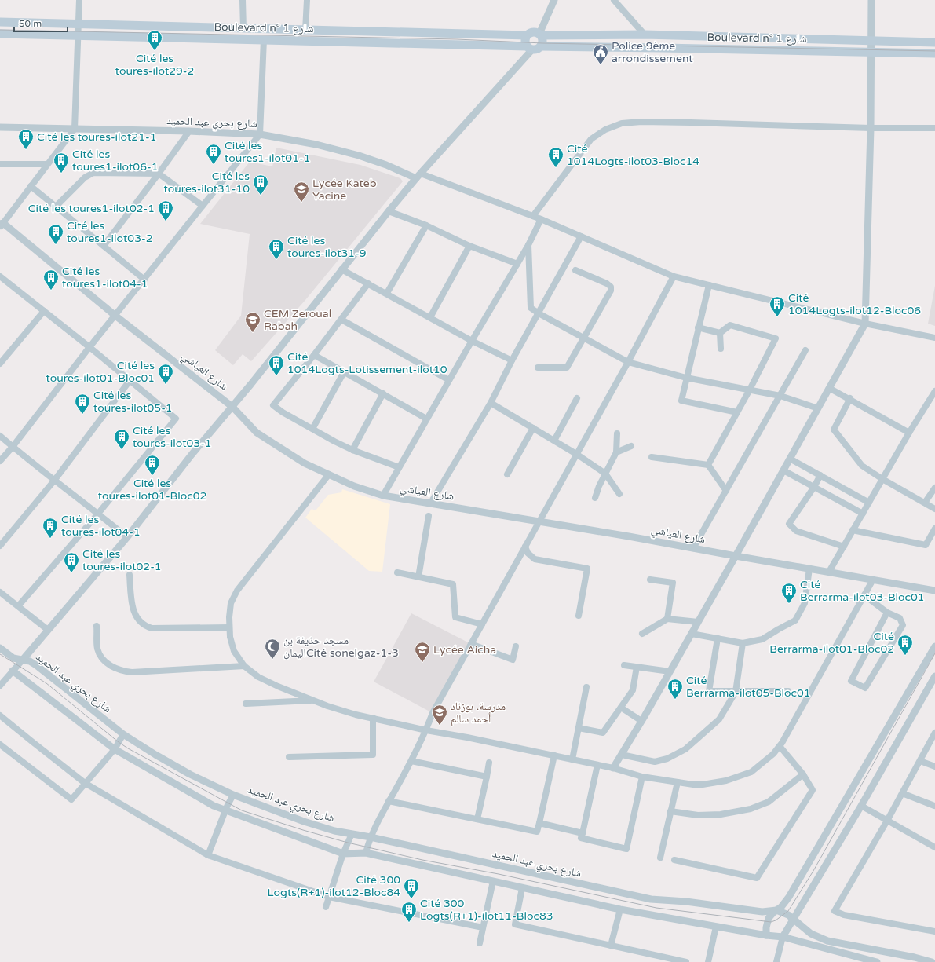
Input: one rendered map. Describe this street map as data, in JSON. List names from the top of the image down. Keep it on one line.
{"streets":{"main road":["Boulevard n° شارع 1"],"street":["شارع بحري عبد الحميد","شارع العياشي"]},"places":{"building":["Cité les toures-ilot29-2","Cité les toures-ilot21-1","Cité les toures1-ilot01-1","Cité 1014Logts-ilot03-Bloc14","Cité les toures1-ilot06-1","Cité les toures-ilot31-10","Cité les toures1-ilot02-1","Cité les toures1-ilot03-2","Cité les toures-ilot31-9","Cité les toures1-ilot04-1","Cité 1014Logts-ilot12-Bloc06","Cité 1014Logts-Lotissement-ilot10","Cité les toures-ilot01-Bloc01","Cité les toures-ilot05-1","Cité les toures-ilot03-1","Cité les toures-ilot01-Bloc02","Cité les toures-ilot04-1","Cité les toures-ilot02-1","Cité Berrarma-ilot03-Bloc01","Cité Berrarma-ilot01-Bloc02","Cité Berrarma-ilot05-Bloc01","Cité 300 Logts(R+1)-ilot12-Bloc84","Cité 300 Logts(R+1)-ilot11-Bloc83"],"public building":["Police 9ème arrondissement"],"school or university":["Lycée Kateb Yacine","CEM Zeroual Rabah","Lycée Aicha","مدرسة. بوزناد أحمد سالم"],"mosque":["مسجد حذيفة بن اليمانCité sonelgaz-1-3"]},"scale_bar":"50 m"}
